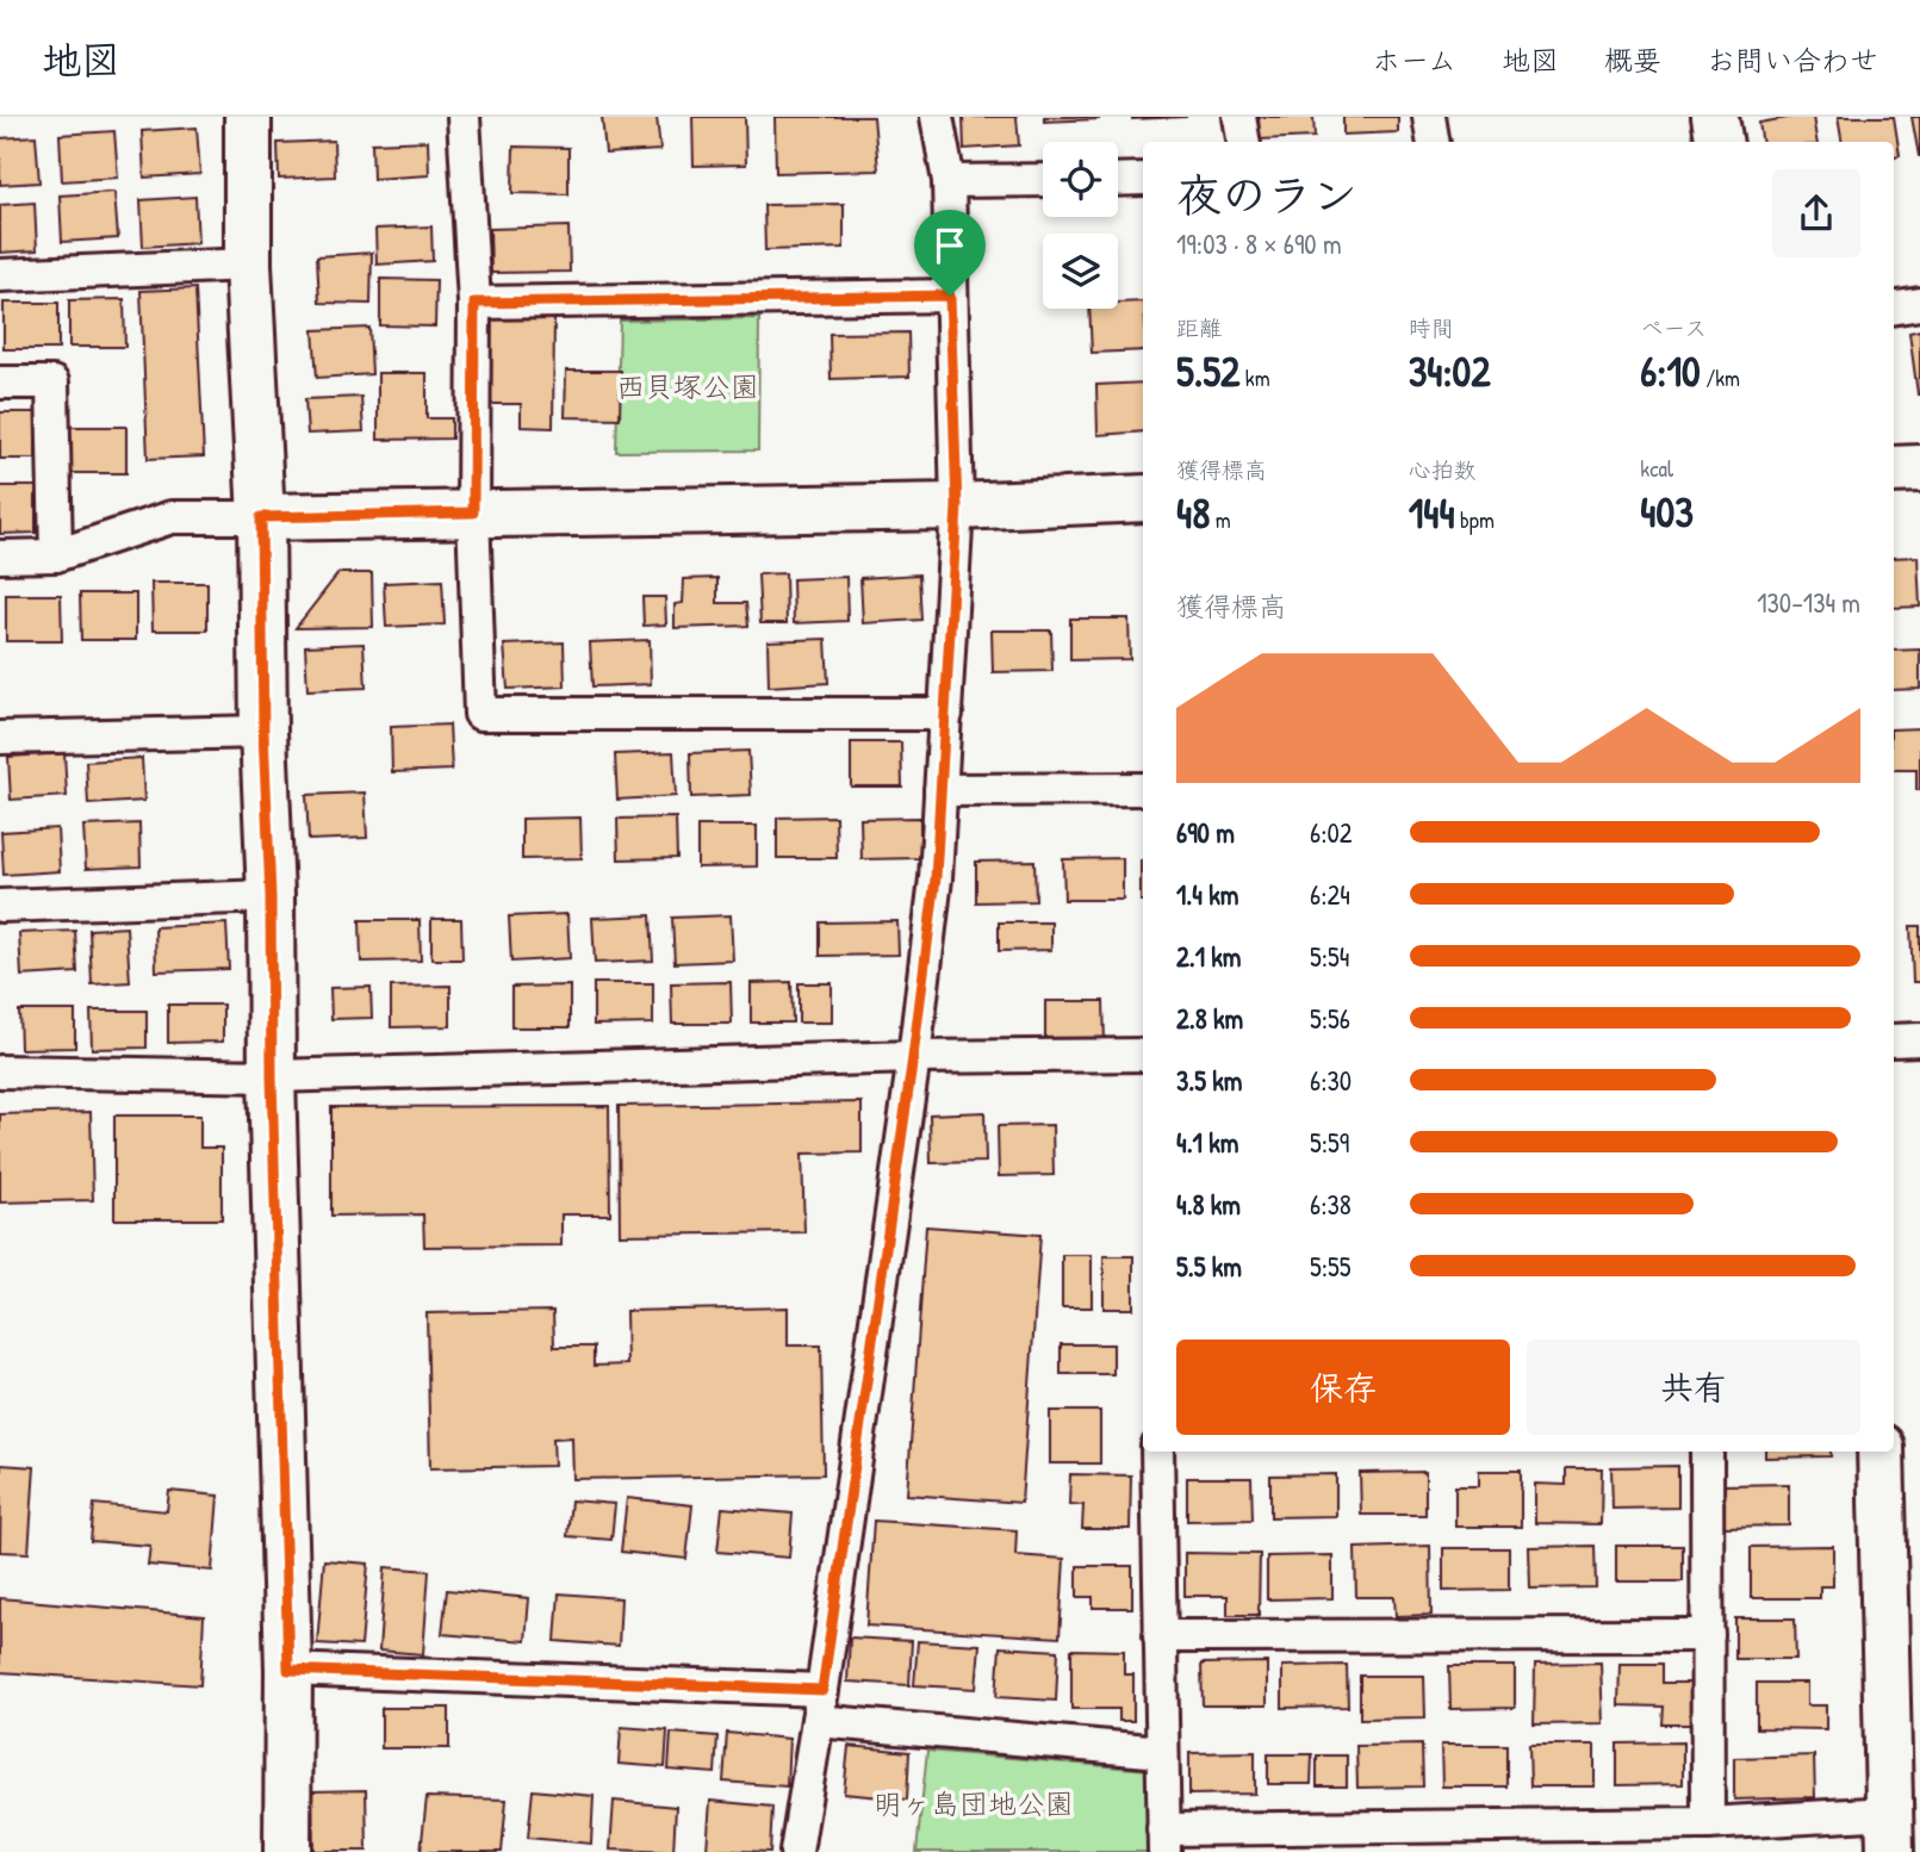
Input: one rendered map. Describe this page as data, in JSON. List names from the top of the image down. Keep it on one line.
{"parks":["西貝塚公園","明ヶ島団地公園"],"page":{"header":"地図","nav":["ホーム","地図","概要","お問い合わせ"],"heading":["夜のラン","19:03 · 8 × 690 m"],"stats":[["距離","5.52 km"],["時間","34:02"],["ペース","6:10 /km"],["獲得標高","48 m"],["心拍数","144 bpm"],["kcal","403"]],"chart":["獲得標高","130–134 m"],"list":[{"name":"690 m","note":"6:02"},{"name":"1.4 km","note":"6:24"},{"name":"2.1 km","note":"5:54"},{"name":"2.8 km","note":"5:56"},{"name":"3.5 km","note":"6:30"},{"name":"4.1 km","note":"5:59"},{"name":"4.8 km","note":"6:38"},{"name":"5.5 km","note":"5:55"}],"buttons":["保存","共有"]}}
